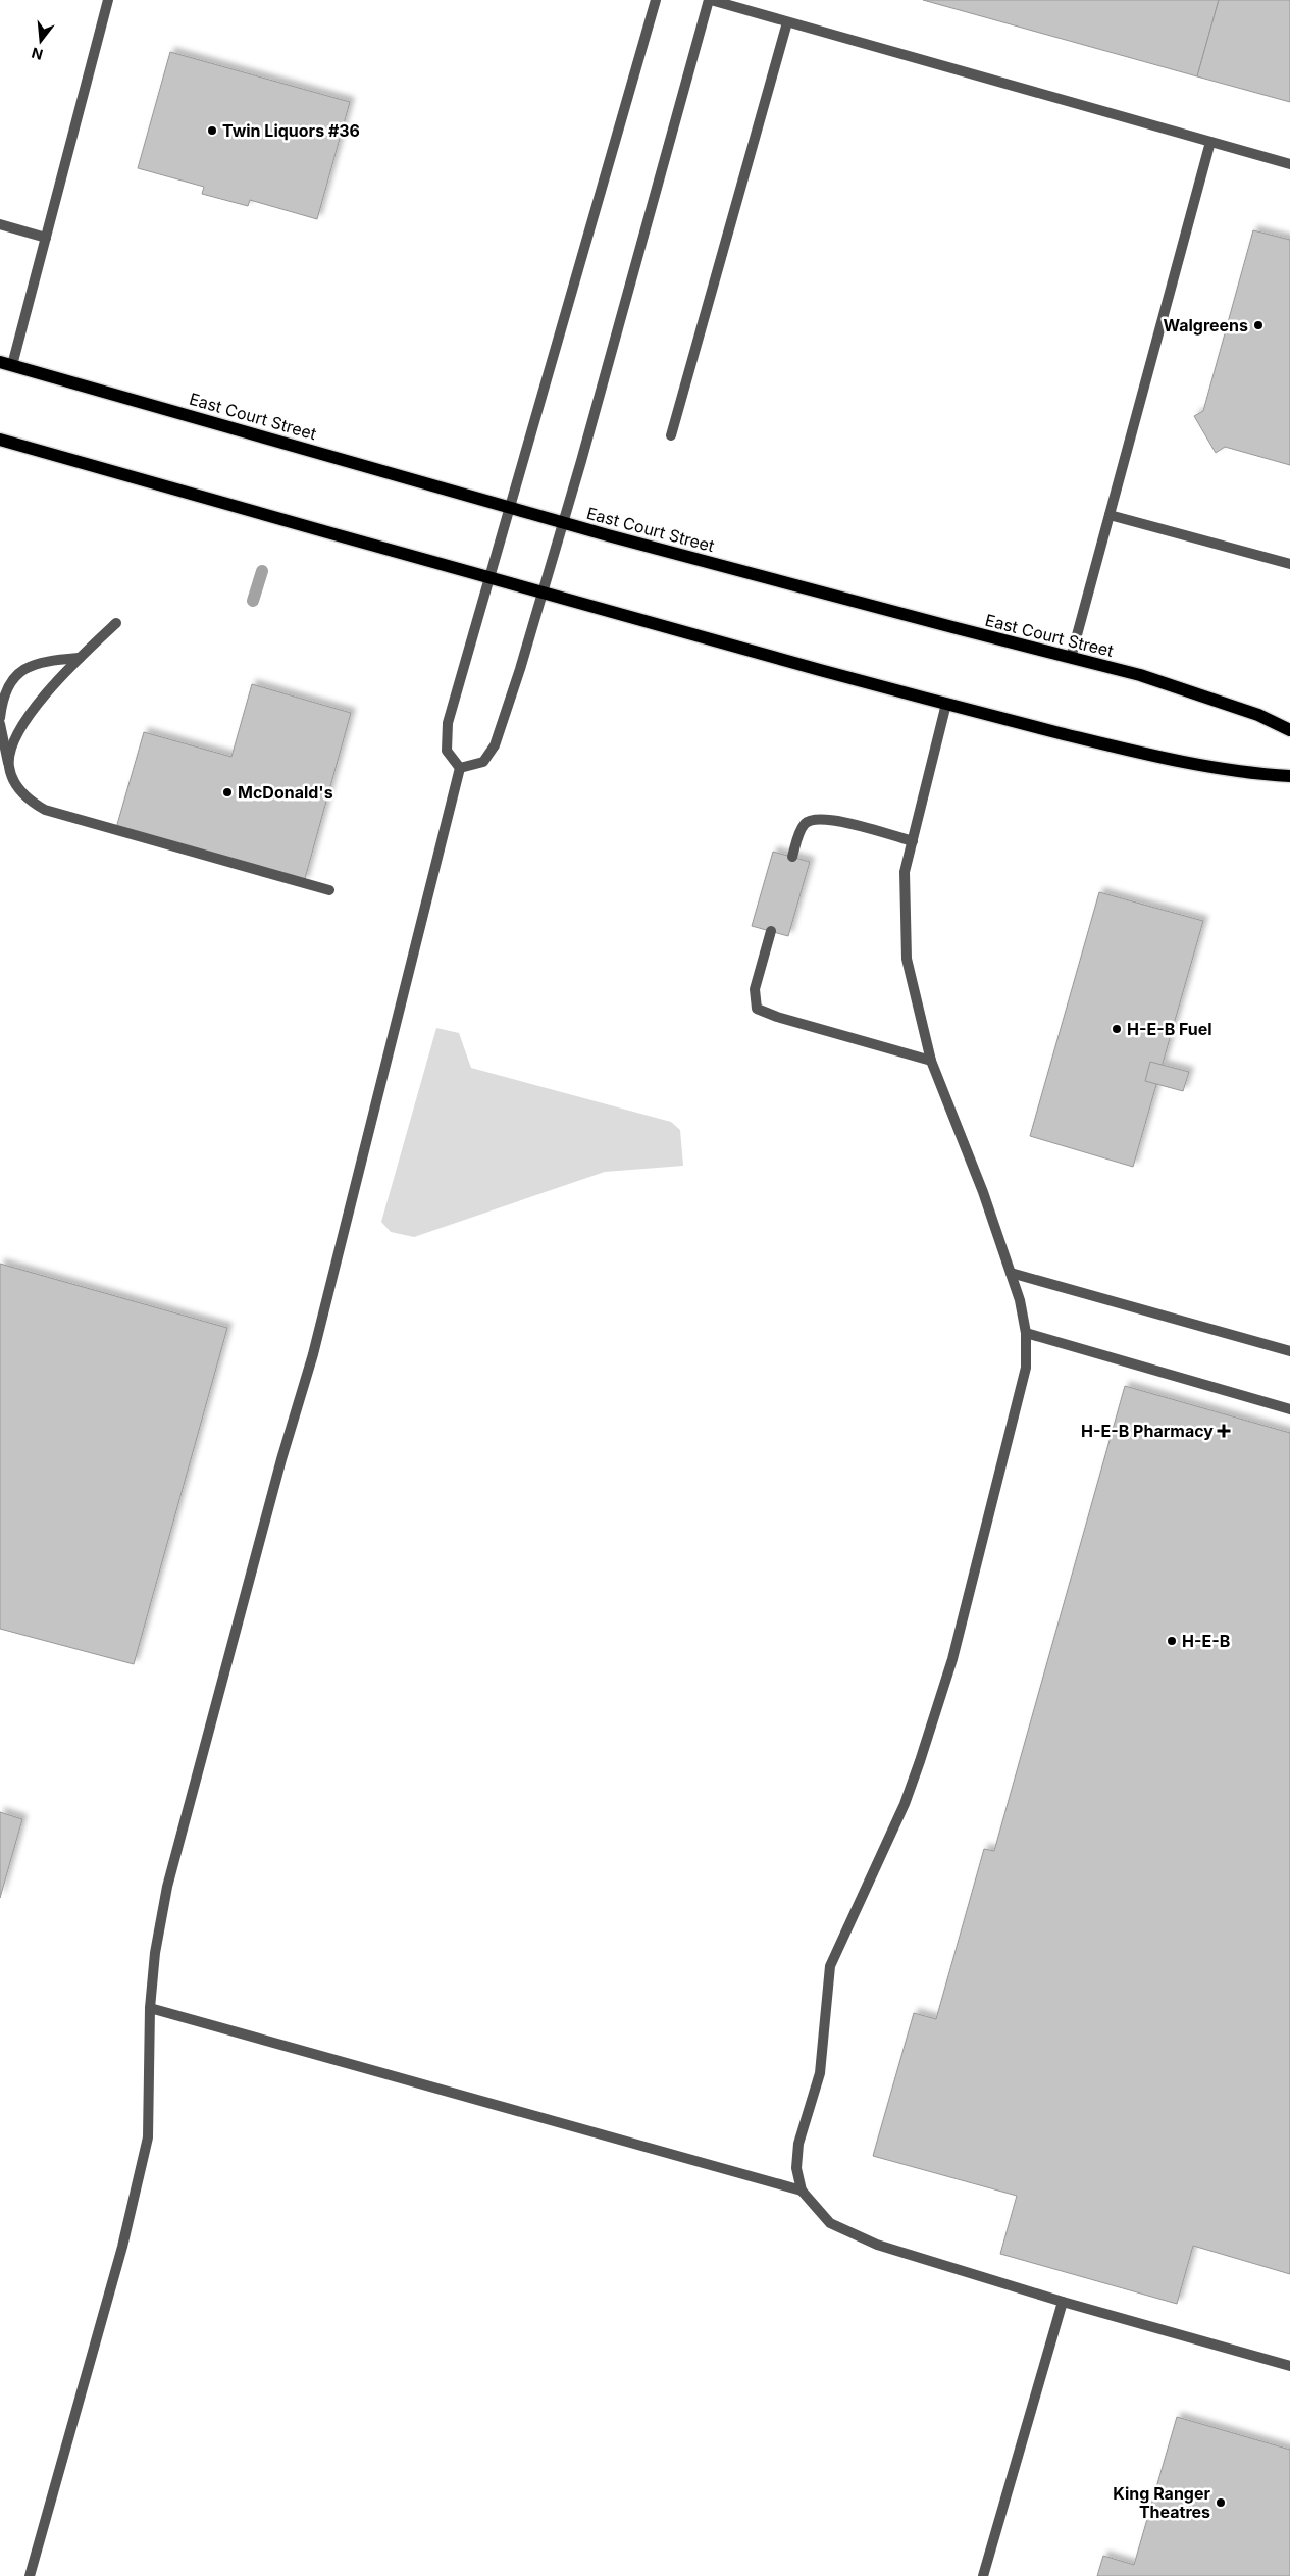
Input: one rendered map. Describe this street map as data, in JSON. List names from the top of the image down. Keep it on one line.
{"streets":{"main road":["East Court Street"]},"places":{"other":["Twin Liquors #36","Walgreens","McDonald's","H-E-B Fuel","H-E-B","King Ranger Theatres"],"health":["H-E-B Pharmacy"]},"north":"bottom"}
